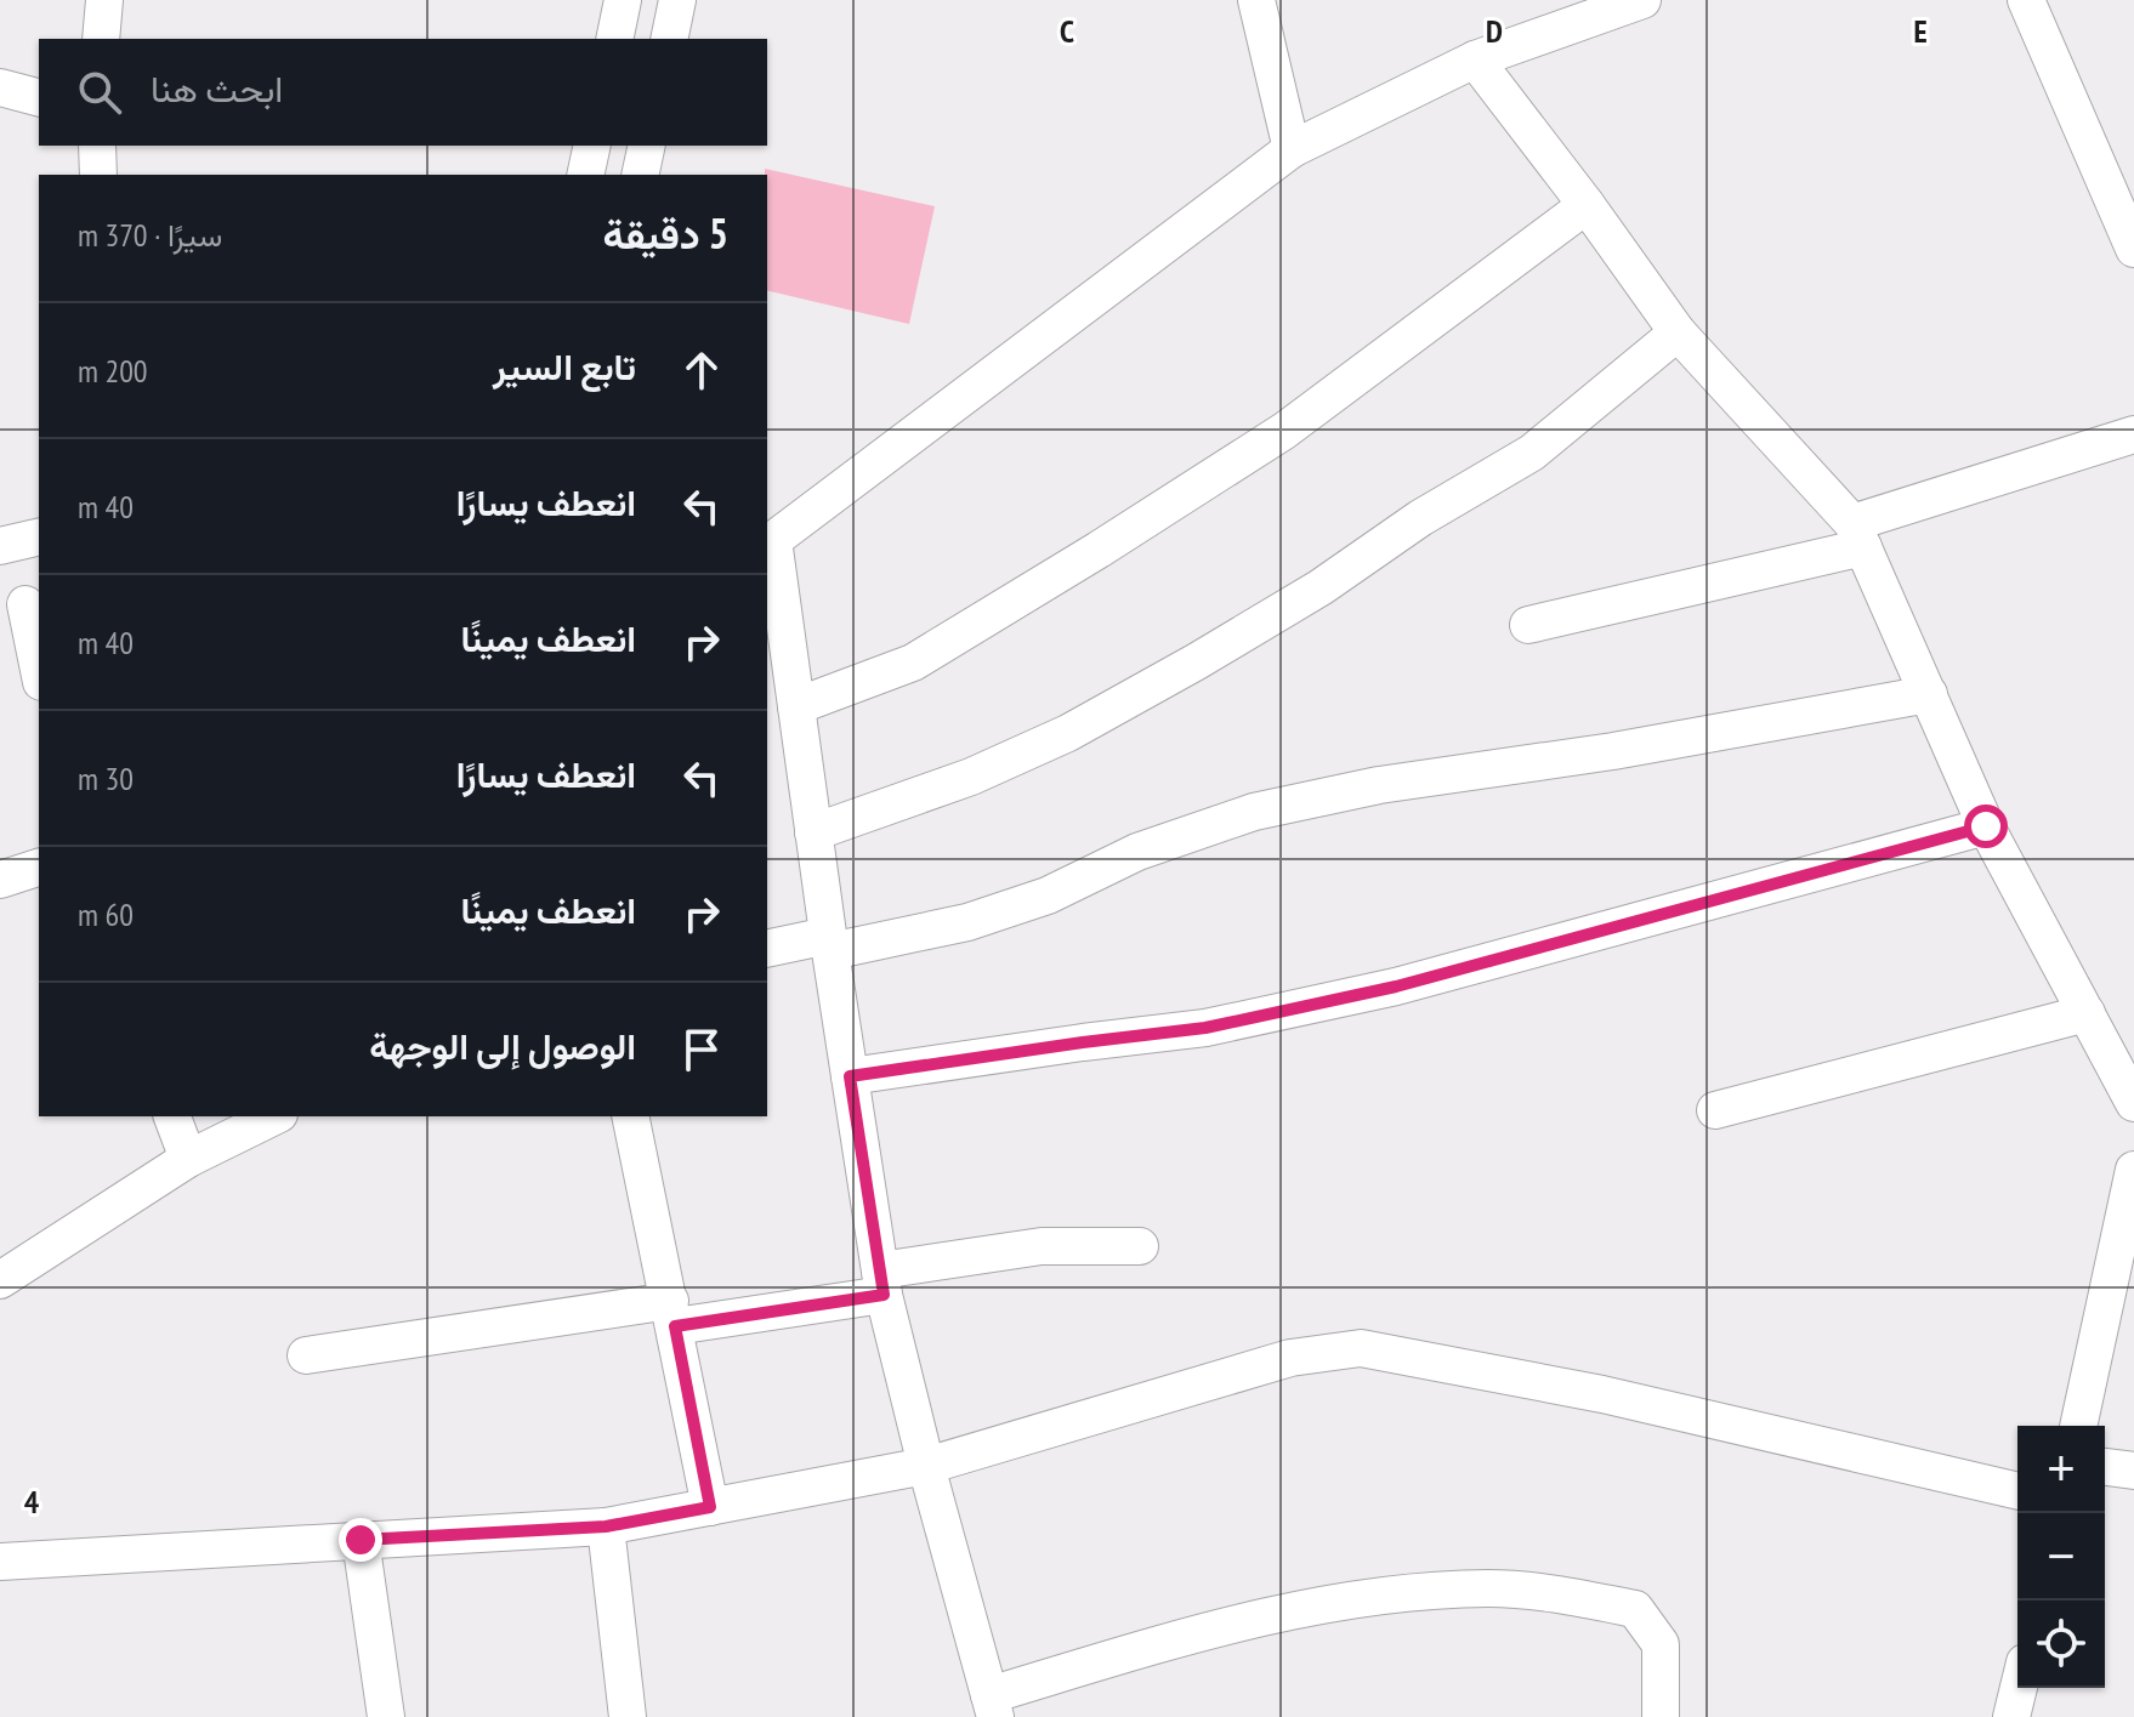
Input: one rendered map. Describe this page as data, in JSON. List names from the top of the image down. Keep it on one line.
{"page":{"search":"ابحث هنا","heading":["5 دقيقة","سيرًا · 370 m"],"list":[["تابع السير","200 m"],["انعطف يسارًا","40 m"],["انعطف يمينًا","40 m"],["انعطف يسارًا","30 m"],["انعطف يمينًا","60 m"],"الوصول إلى الوجهة"],"map_buttons":["+","−"]},"grid":{"columns":["C","D","E"],"rows":["4"]}}
